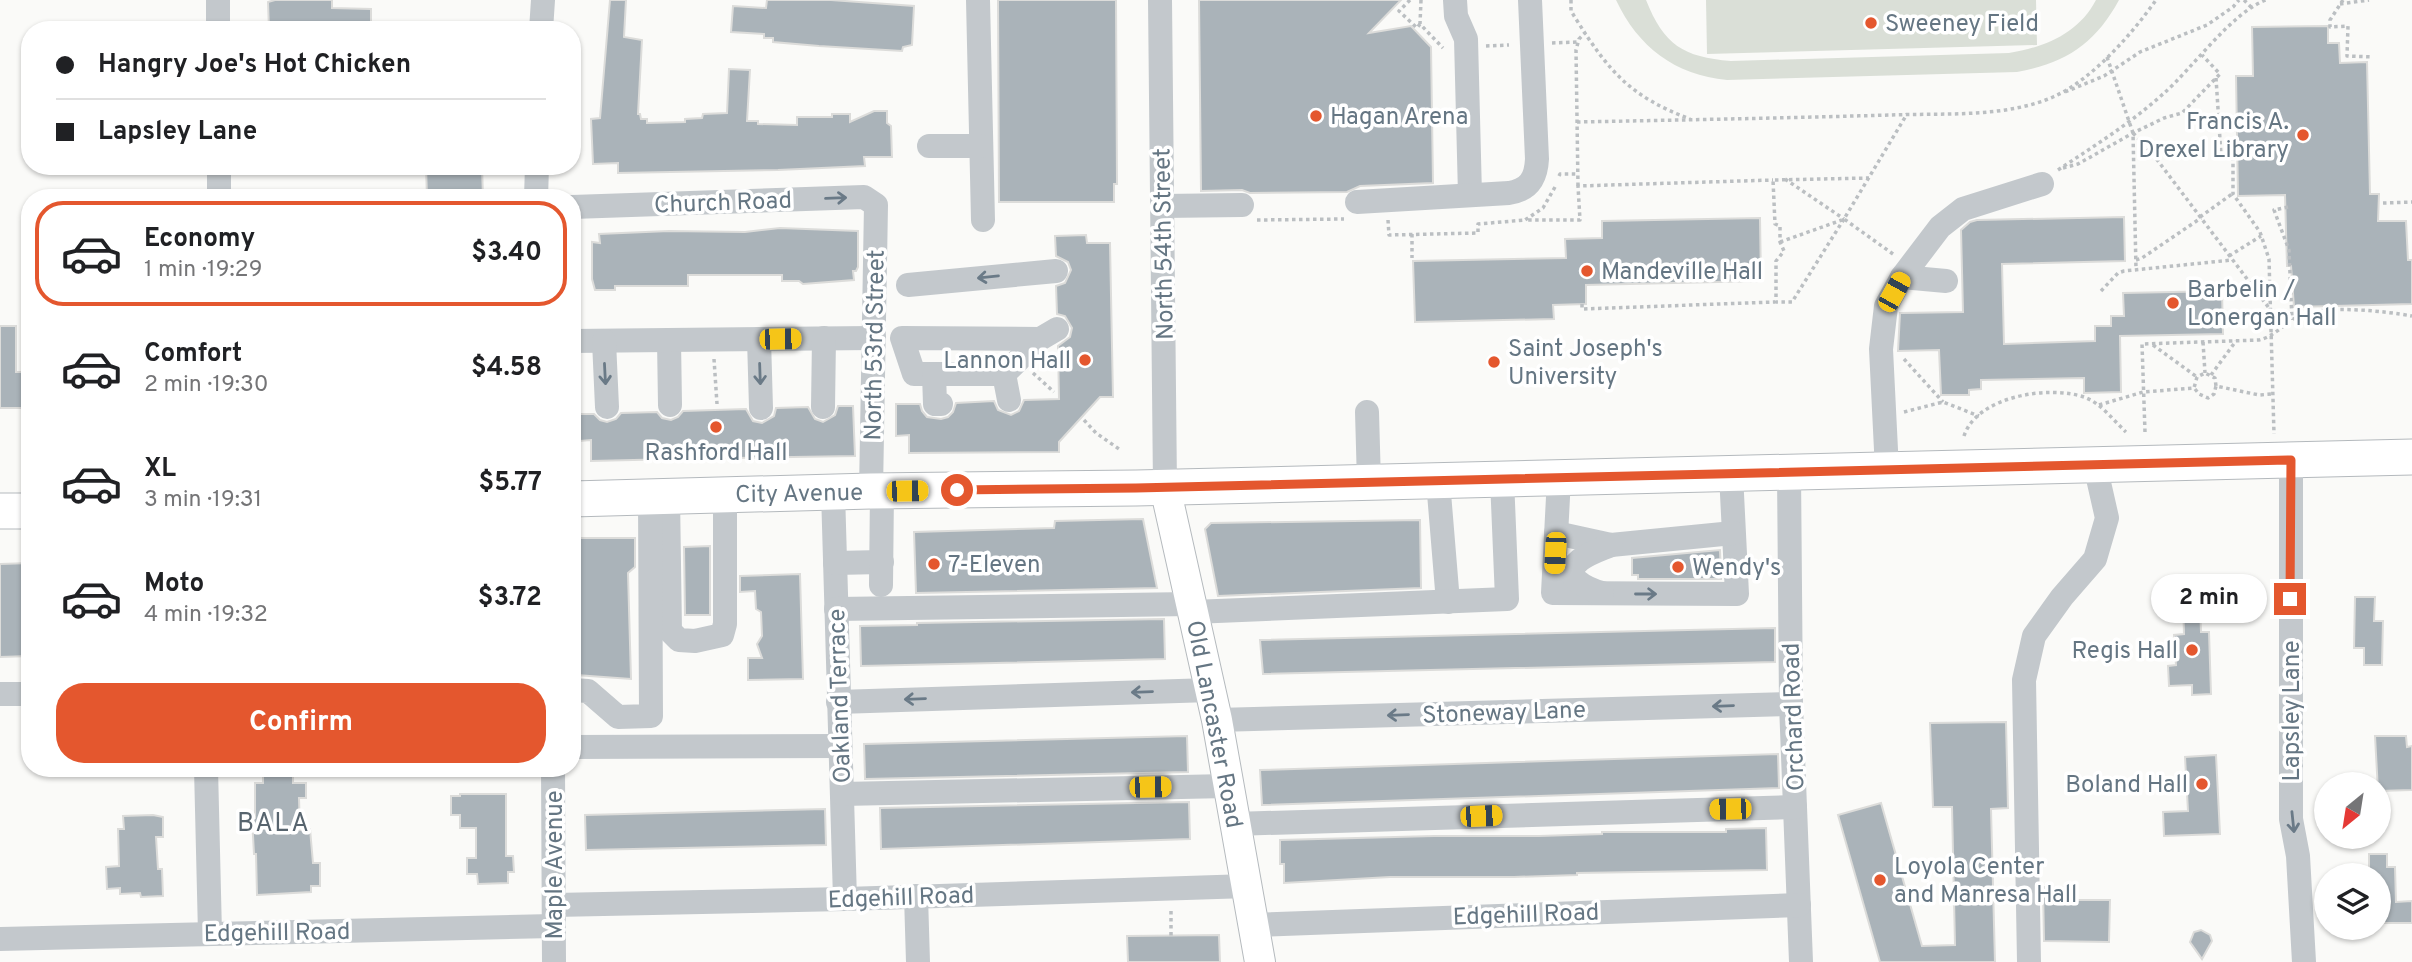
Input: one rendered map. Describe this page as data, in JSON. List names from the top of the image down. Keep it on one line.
{"streets":{"highway":["City Avenue"],"main road":["Old Lancaster Road"],"street":["Church Road","North 54th Street","North 53rd Street","Oakland Terrace","Lapsley Lane","Stoneway Lane","Orchard Road","Maple Avenue","Edgehill Road"]},"crossings":[["Church Road","North 53rd Street"],["North 54th Street","City Avenue"],["North 54th Street","Old Lancaster Road"],["North 53rd Street","City Avenue"],["North 53rd Street","Oakland Terrace"],["City Avenue","Oakland Terrace"],["City Avenue","Lapsley Lane"],["City Avenue","Orchard Road"],["City Avenue","Old Lancaster Road"],["Oakland Terrace","Edgehill Road"],["Stoneway Lane","Orchard Road"],["Stoneway Lane","Old Lancaster Road"],["Orchard Road","Edgehill Road"],["Old Lancaster Road","Edgehill Road"],["Maple Avenue","Edgehill Road"]],"one_way":["Lapsley Lane"],"districts":["BALA"],"places":["Sweeney Field","Hagan Arena","Francis A. Drexel Library","Mandeville Hall","Barbelin / Lonergan Hall","Lannon Hall","Saint Joseph's University","Rashford Hall","7-Eleven","Wendy's","Regis Hall","Boland Hall","Loyola Center and Manresa Hall"],"north":"bottom left","page":{"banner":["Hangry Joe's Hot Chicken","Lapsley Lane"],"list":[{"name":"Economy","note":"1 min · 19:29","value":"$3.40"},{"name":"Comfort","note":"2 min · 19:30","value":"$4.58"},{"name":"XL","note":"3 min · 19:31","value":"$5.77"},{"name":"Moto","note":"4 min · 19:32","value":"$3.72"}],"bubble":"2 min","buttons":"Confirm"}}
